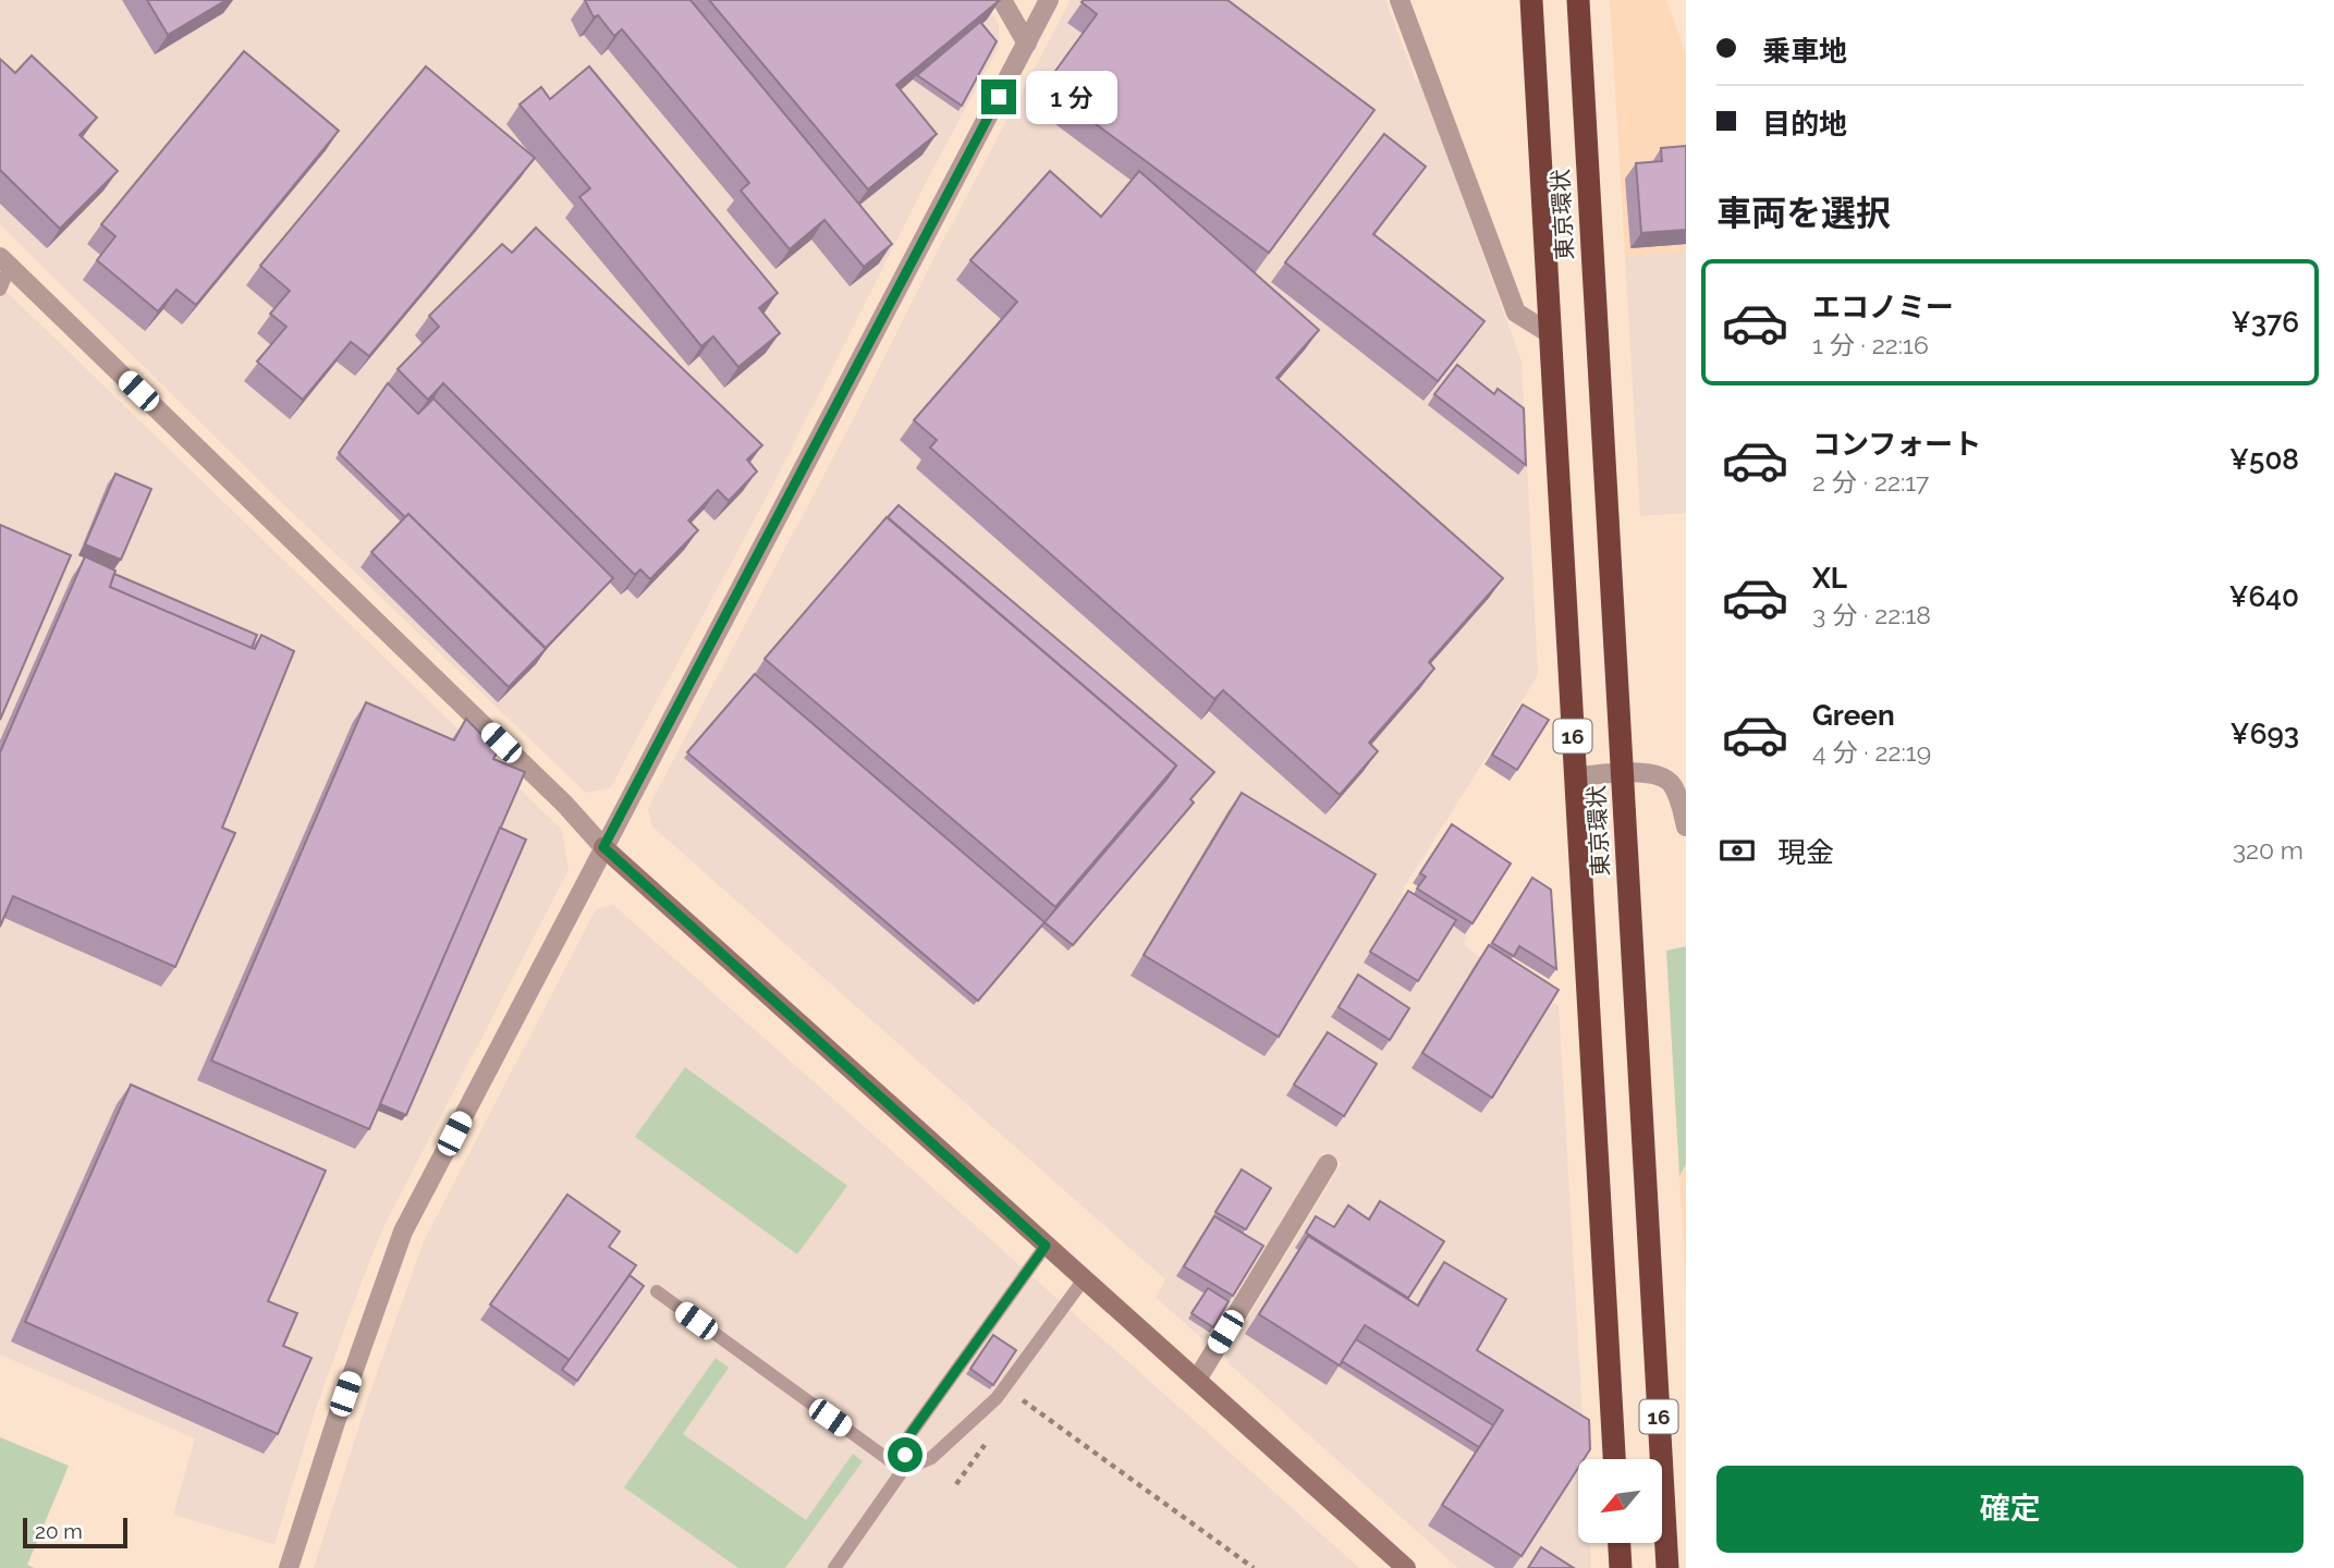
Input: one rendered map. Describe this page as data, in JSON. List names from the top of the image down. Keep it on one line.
{"streets":{"highway":["東京環状","16"]},"scale_bar":"20 m","north":"bottom left","page":{"banner":["乗車地","目的地"],"bubble":"1 分","heading":"車両を選択","list":[{"name":"エコノミー","note":"1 分 · 22:16","value":"¥376"},{"name":"コンフォート","note":"2 分 · 22:17","value":"¥508"},{"name":"XL","note":"3 分 · 22:18","value":"¥640"},{"name":"Green","note":"4 分 · 22:19","value":"¥693"}],"pay":["現金","320 m"],"buttons":"確定","scale":"20 m"}}
